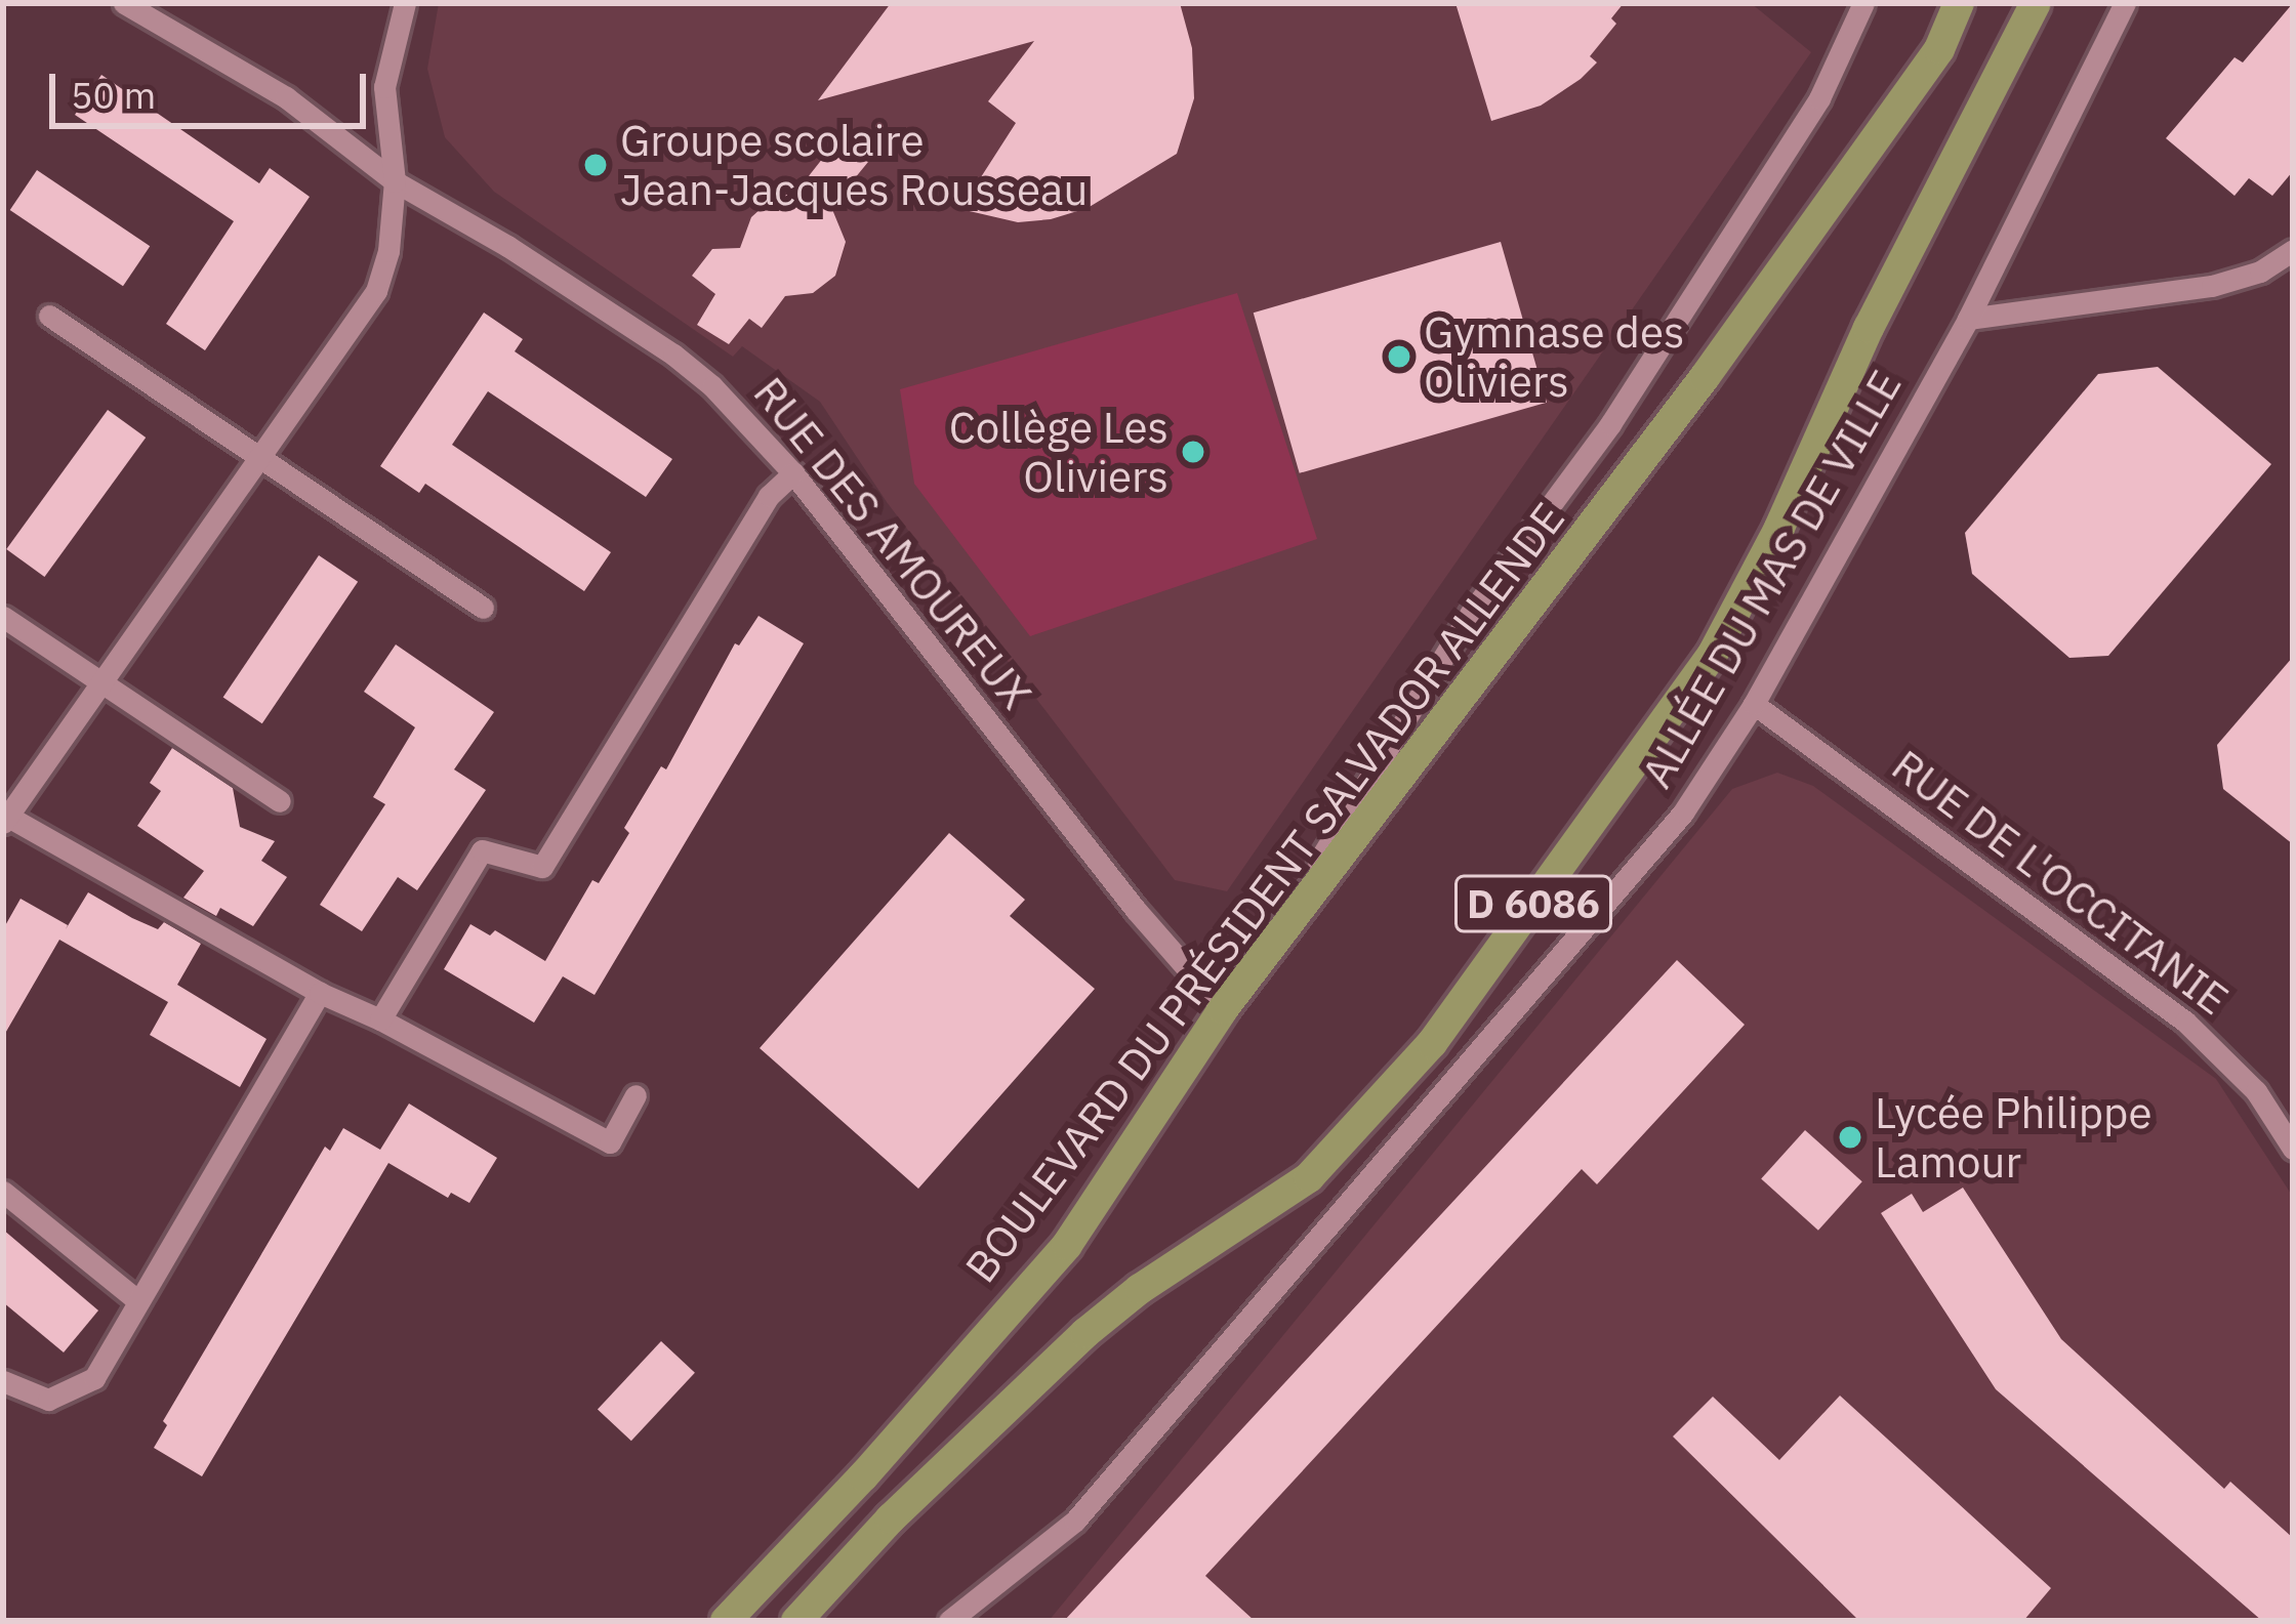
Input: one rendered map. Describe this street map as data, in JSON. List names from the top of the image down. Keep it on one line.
{"streets":{"main road":["BOULEVARD DU PRÉSIDENT SALVADOR ALLENDE","D 6086"],"street":["RUE DES AMOUREUX","ALLÉE DU MAS DE VILLE","RUE DE L'OCCITANIE"]},"crossings":[["RUE DES AMOUREUX","BOULEVARD DU PRÉSIDENT SALVADOR ALLENDE"],["ALLÉE DU MAS DE VILLE","RUE DE L'OCCITANIE"]],"places":["Groupe scolaire Jean-Jacques Rousseau","Gymnase des Oliviers","Collège Les Oliviers","Lycée Philippe Lamour"],"scale_bar":"50 m"}
